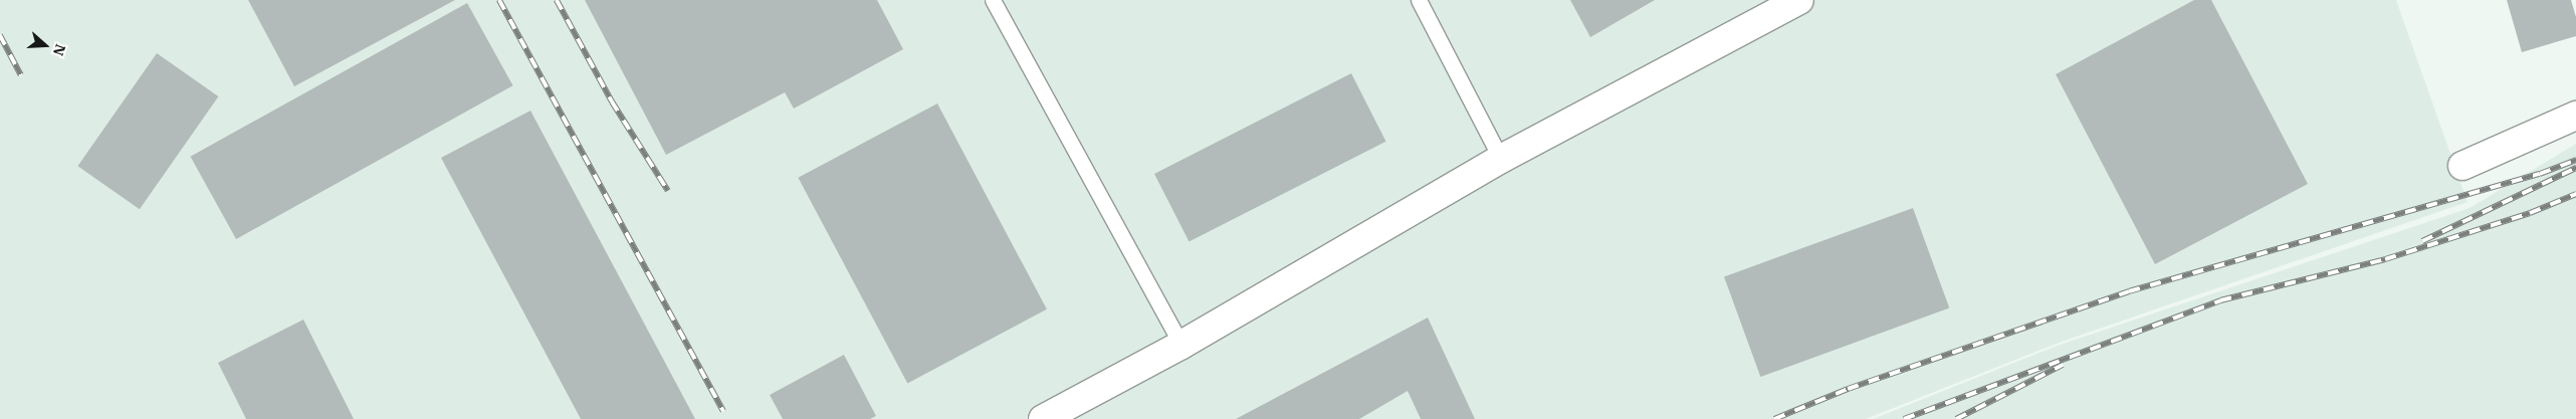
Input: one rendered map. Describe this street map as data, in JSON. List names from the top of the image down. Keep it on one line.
{"north":"right"}
